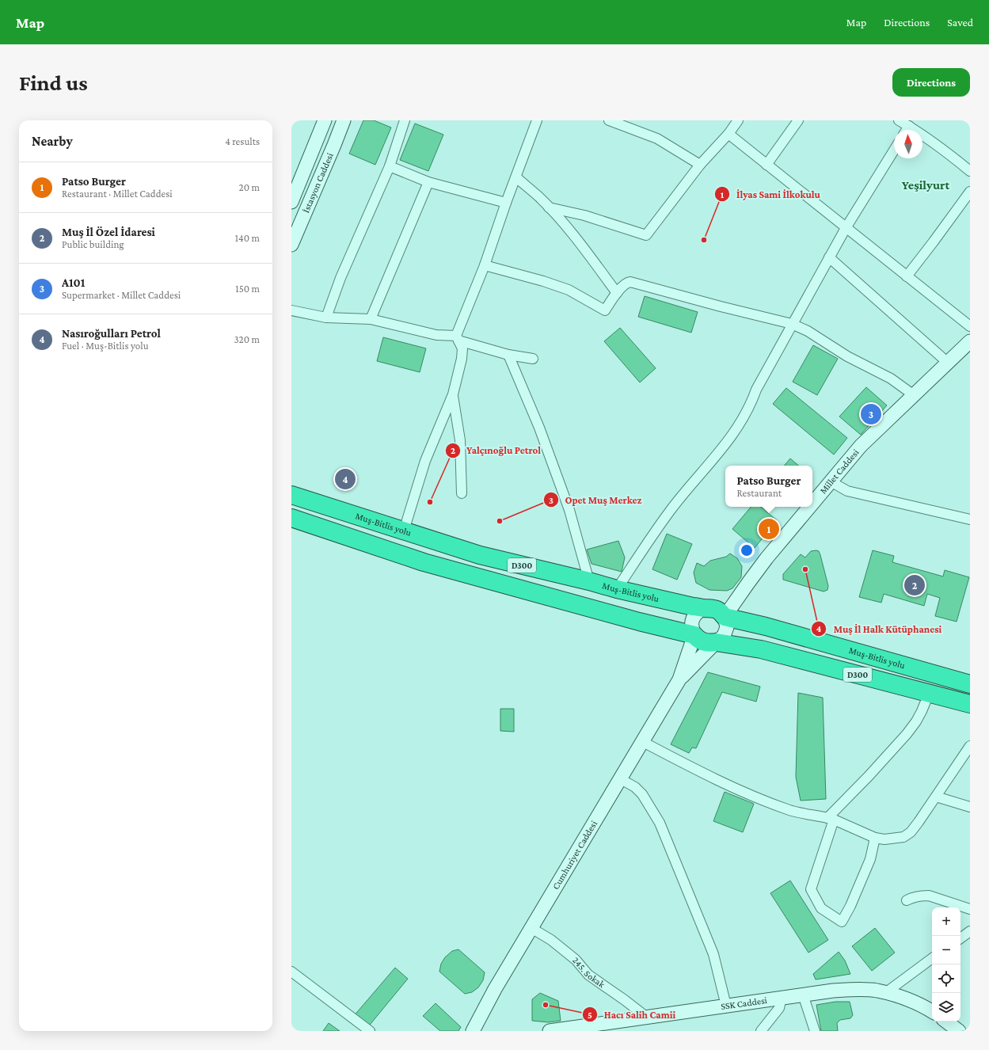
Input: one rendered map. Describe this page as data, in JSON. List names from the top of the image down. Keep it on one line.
{"streets":{"highway":["Muş-Bitlis yolu","D300"],"street":["İstasyon Caddesi","Millet Caddesi","Cumhuriyet Caddesi","245. Sokak","SSK Caddesi"]},"crossings":[["Millet Caddesi","Muş-Bitlis yolu"],["Millet Caddesi","D300"],["Millet Caddesi","Cumhuriyet Caddesi"],["Muş-Bitlis yolu","D300"],["Muş-Bitlis yolu","Cumhuriyet Caddesi"],["D300","Cumhuriyet Caddesi"],["Cumhuriyet Caddesi","245. Sokak"],["245. Sokak","SSK Caddesi"]],"districts":["Yeşilyurt"],"places":["İlyas Sami İlkokulu","Yalçınoğlu Petrol","Opet Muş Merkez","Muş İl Halk Kütüphanesi","Hacı Salih Camii"],"north":"top","page":{"header":"Map","nav":["Map","Directions","Saved"],"buttons":"Directions","title":"Find us","heading":["Nearby","4 results"],"list":[{"mark":"1","name":"Patso Burger","note":"Restaurant · Millet Caddesi","value":"20 m"},{"mark":"2","name":"Muş İl Özel İdaresi","note":"Public building","value":"140 m"},{"mark":"3","name":"A101","note":"Supermarket · Millet Caddesi","value":"150 m"},{"mark":"4","name":"Nasıroğulları Petrol","note":"Fuel · Muş-Bitlis yolu","value":"320 m"}],"pins":["3","4","1","2"],"popup":["Patso Burger","Restaurant"],"map_buttons":["+","−"]}}
